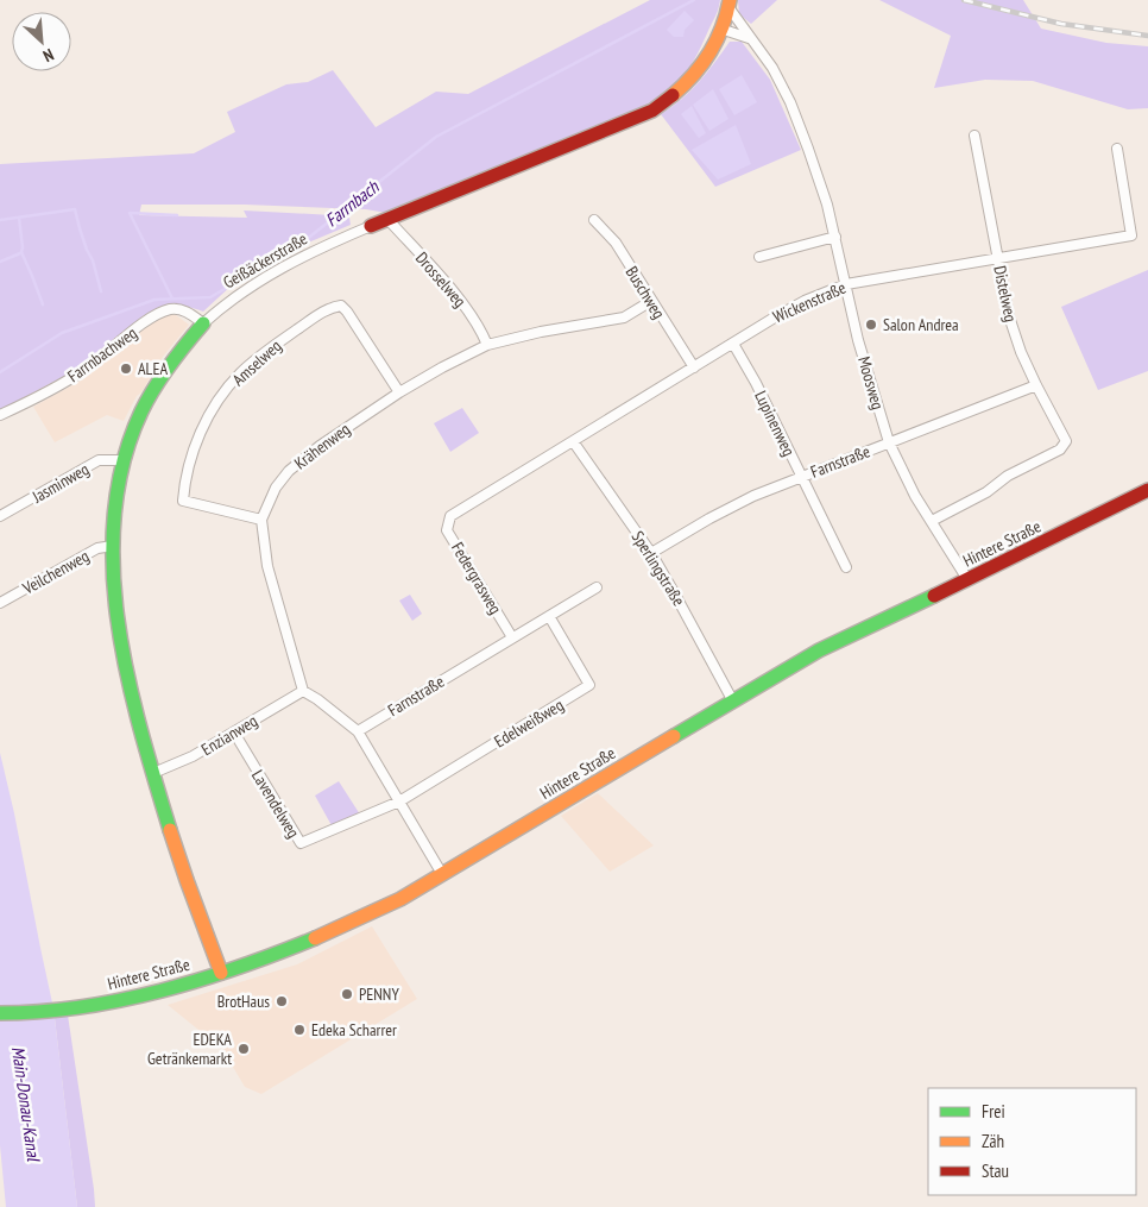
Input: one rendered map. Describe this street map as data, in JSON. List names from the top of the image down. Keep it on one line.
{"streets":{"street":["Geißäckerstraße","Drosselweg","Buschweg","Distelweg","Wickenstraße","Farrnbachweg","Amselweg","Moosweg","Lupinenweg","Krähenweg","Farnstraße","Jasminweg","Hintere Straße","Sperlingstraße","Veilchenweg","Federgrasweg","Edelweißweg","Enzianweg","Lavendelweg"]},"crossings":[["Geißäckerstraße","Drosselweg"],["Geißäckerstraße","Farrnbachweg"],["Geißäckerstraße","Moosweg"],["Geißäckerstraße","Jasminweg"],["Geißäckerstraße","Hintere Straße"],["Geißäckerstraße","Veilchenweg"],["Geißäckerstraße","Enzianweg"],["Drosselweg","Krähenweg"],["Buschweg","Wickenstraße"],["Buschweg","Krähenweg"],["Distelweg","Wickenstraße"],["Distelweg","Moosweg"],["Distelweg","Farnstraße"],["Wickenstraße","Moosweg"],["Wickenstraße","Lupinenweg"],["Wickenstraße","Sperlingstraße"],["Wickenstraße","Federgrasweg"],["Amselweg","Krähenweg"],["Moosweg","Farnstraße"],["Moosweg","Hintere Straße"],["Lupinenweg","Farnstraße"],["Farnstraße","Sperlingstraße"],["Farnstraße","Federgrasweg"],["Farnstraße","Edelweißweg"],["Hintere Straße","Sperlingstraße"],["Edelweißweg","Lavendelweg"],["Enzianweg","Lavendelweg"]],"water":["Farrnbach","Main-Donau-Kanal"],"places":["Salon Andrea","ALEA","PENNY","BrotHaus","Edeka Scharrer","EDEKA Getränkemarkt"],"legend":["Frei","Zäh","Stau"],"north":"bottom right"}
